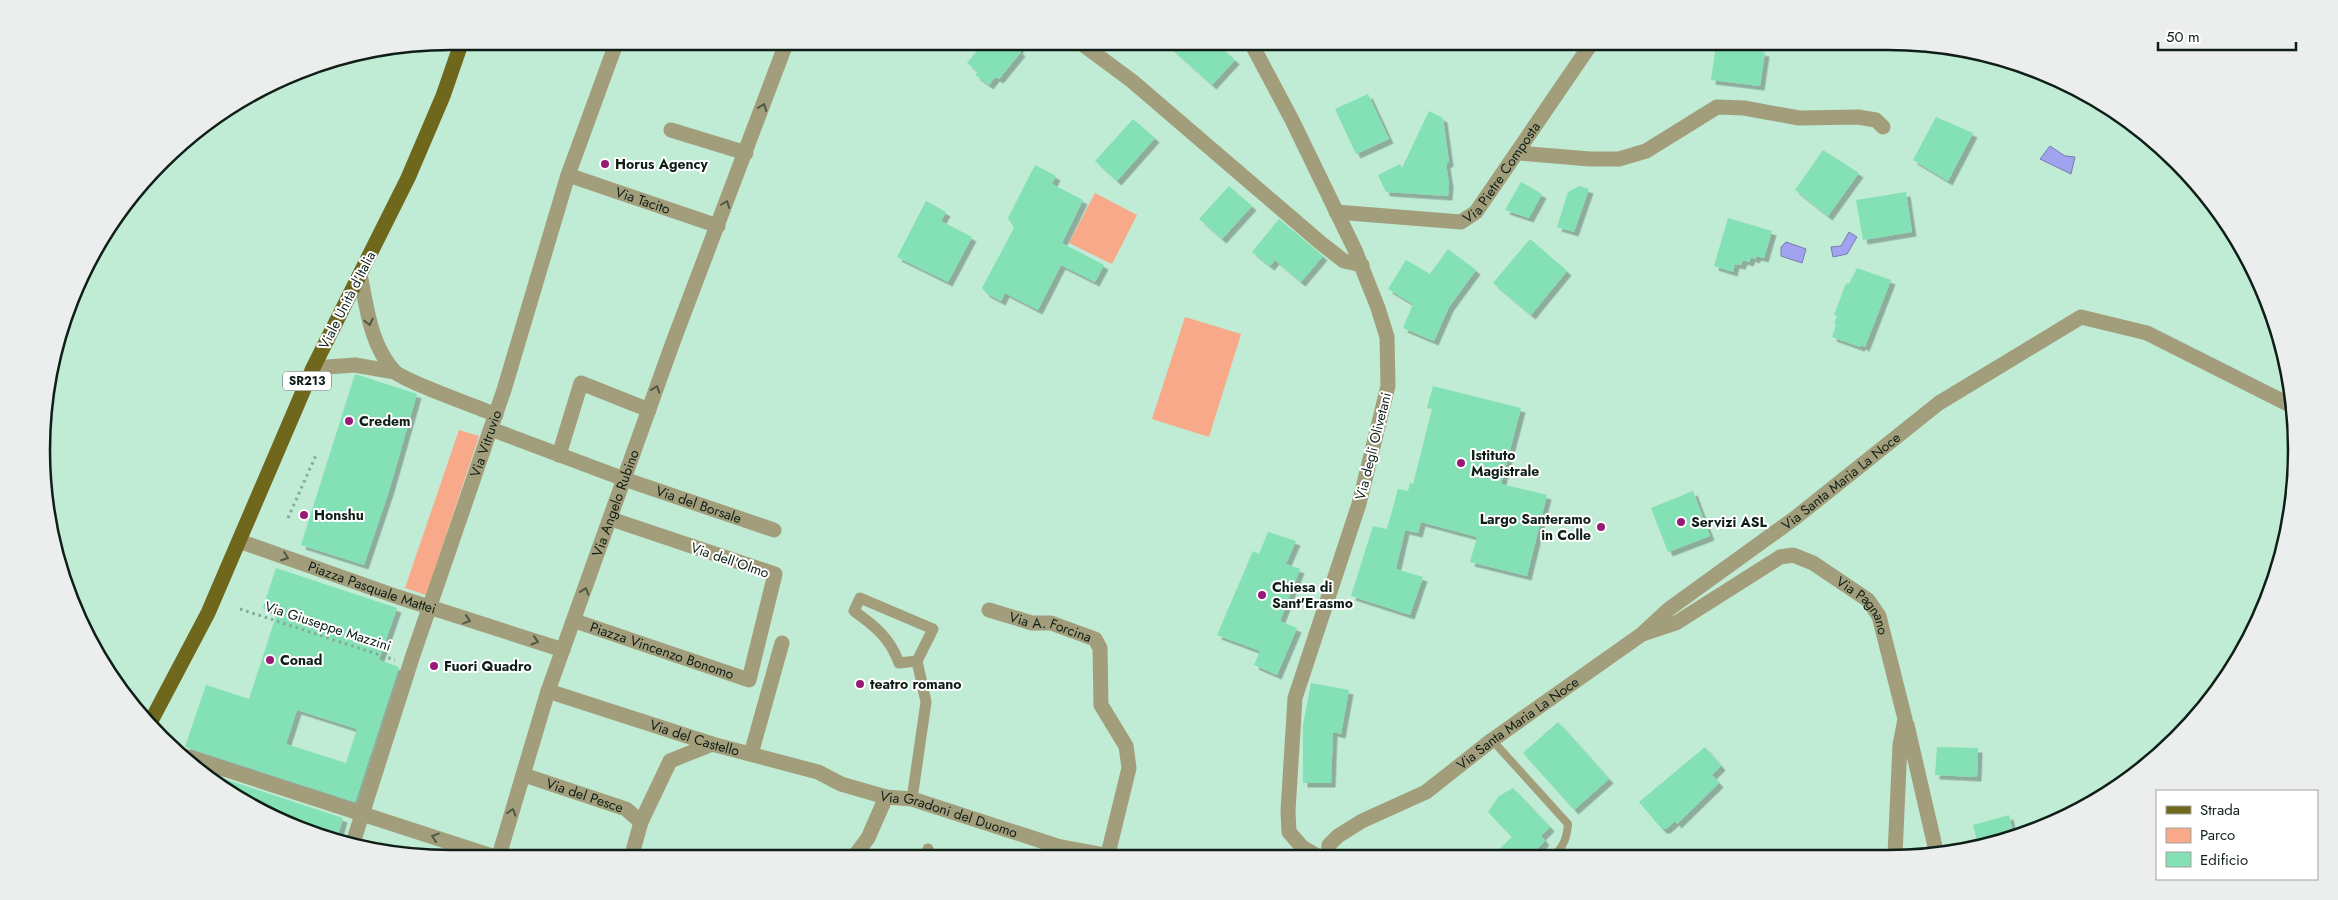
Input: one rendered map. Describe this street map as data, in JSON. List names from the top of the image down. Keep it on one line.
{"streets":{"main road":["Viale Unità d'Italia","SR213"],"street":["Via Pietre Composta","Via Tacito","Via Vitruvio","Via degli Olivetani","Via Santa Maria La Noce","Via Angelo Rubino","Via del Borsale","Via dell'Olmo","Piazza Pasquale Mattei","Via Pagnano","Via A. Forcina","Piazza Vincenzo Bonomo","Via del Castello","Via del Pesce","Via Gradoni del Duomo"],"path":["Via Giuseppe Mazzini"]},"crossings":[["Via Pietre Composta","Via degli Olivetani"],["Via Tacito","Via Vitruvio"],["Via Tacito","Via Angelo Rubino"],["Viale Unità d'Italia","Piazza Pasquale Mattei"],["Via Vitruvio","Piazza Pasquale Mattei"],["Via Vitruvio","Via Giuseppe Mazzini"],["Via Santa Maria La Noce","Via Pagnano"],["Via Angelo Rubino","Via del Borsale"],["Via Angelo Rubino","Via dell'Olmo"],["Via Angelo Rubino","Piazza Pasquale Mattei"],["Via Angelo Rubino","Piazza Vincenzo Bonomo"],["Via Angelo Rubino","Via del Castello"],["Via Angelo Rubino","Via del Pesce"],["Via dell'Olmo","Piazza Vincenzo Bonomo"],["Via del Castello","Via Gradoni del Duomo"]],"one_way":["Via Angelo Rubino","Piazza Pasquale Mattei"],"places":["Horus Agency","Credem","Istituto Magistrale","Honshu","Servizi ASL","Largo Santeramo in Colle","Chiesa di Sant'Erasmo","Conad","Fuori Quadro","teatro romano"],"legend":["Strada","Parco","Edificio"],"scale_bar":"50 m"}
